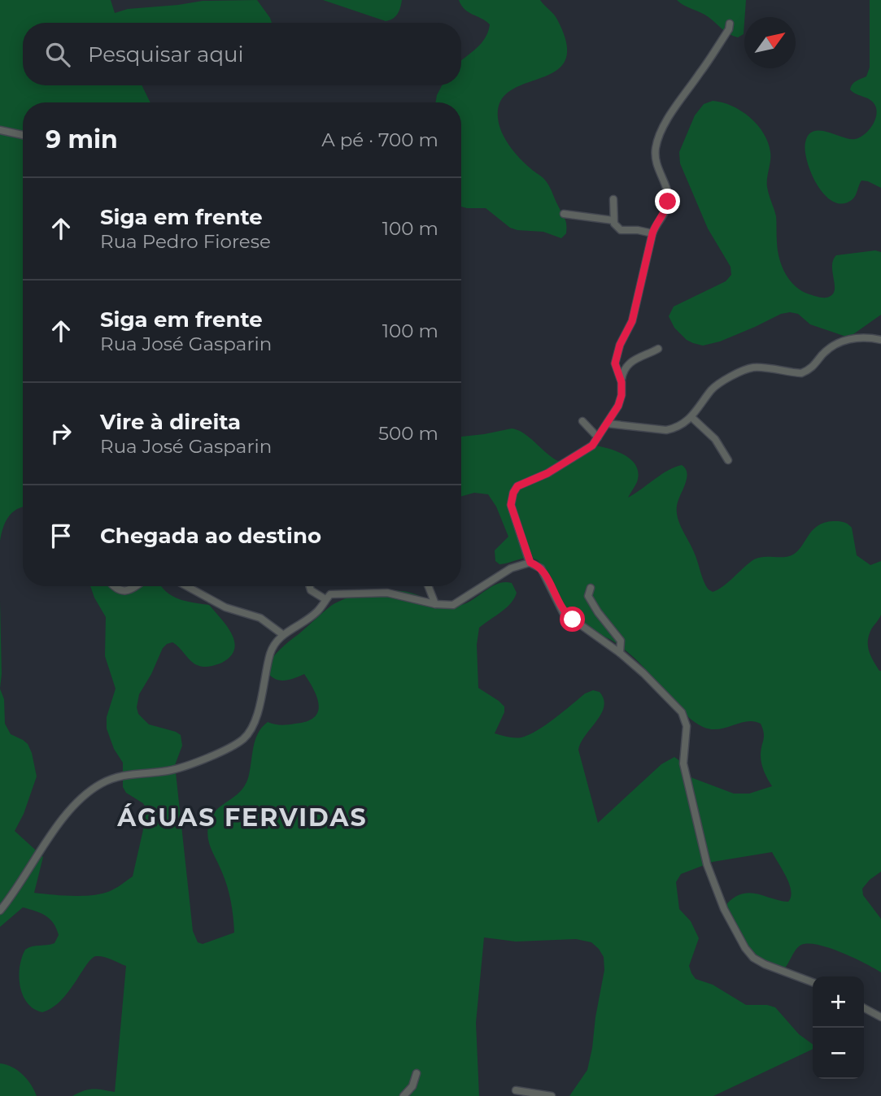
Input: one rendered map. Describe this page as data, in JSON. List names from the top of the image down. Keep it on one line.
{"districts":["ÁGUAS FERVIDAS"],"north":"top right","page":{"search":"Pesquisar aqui","heading":["9 min","A pé · 700 m"],"list":[["Siga em frente","Rua Pedro Fiorese","100 m"],["Siga em frente","Rua José Gasparin","100 m"],["Vire à direita","Rua José Gasparin","500 m"],"Chegada ao destino"],"map_buttons":["+","−"]}}
